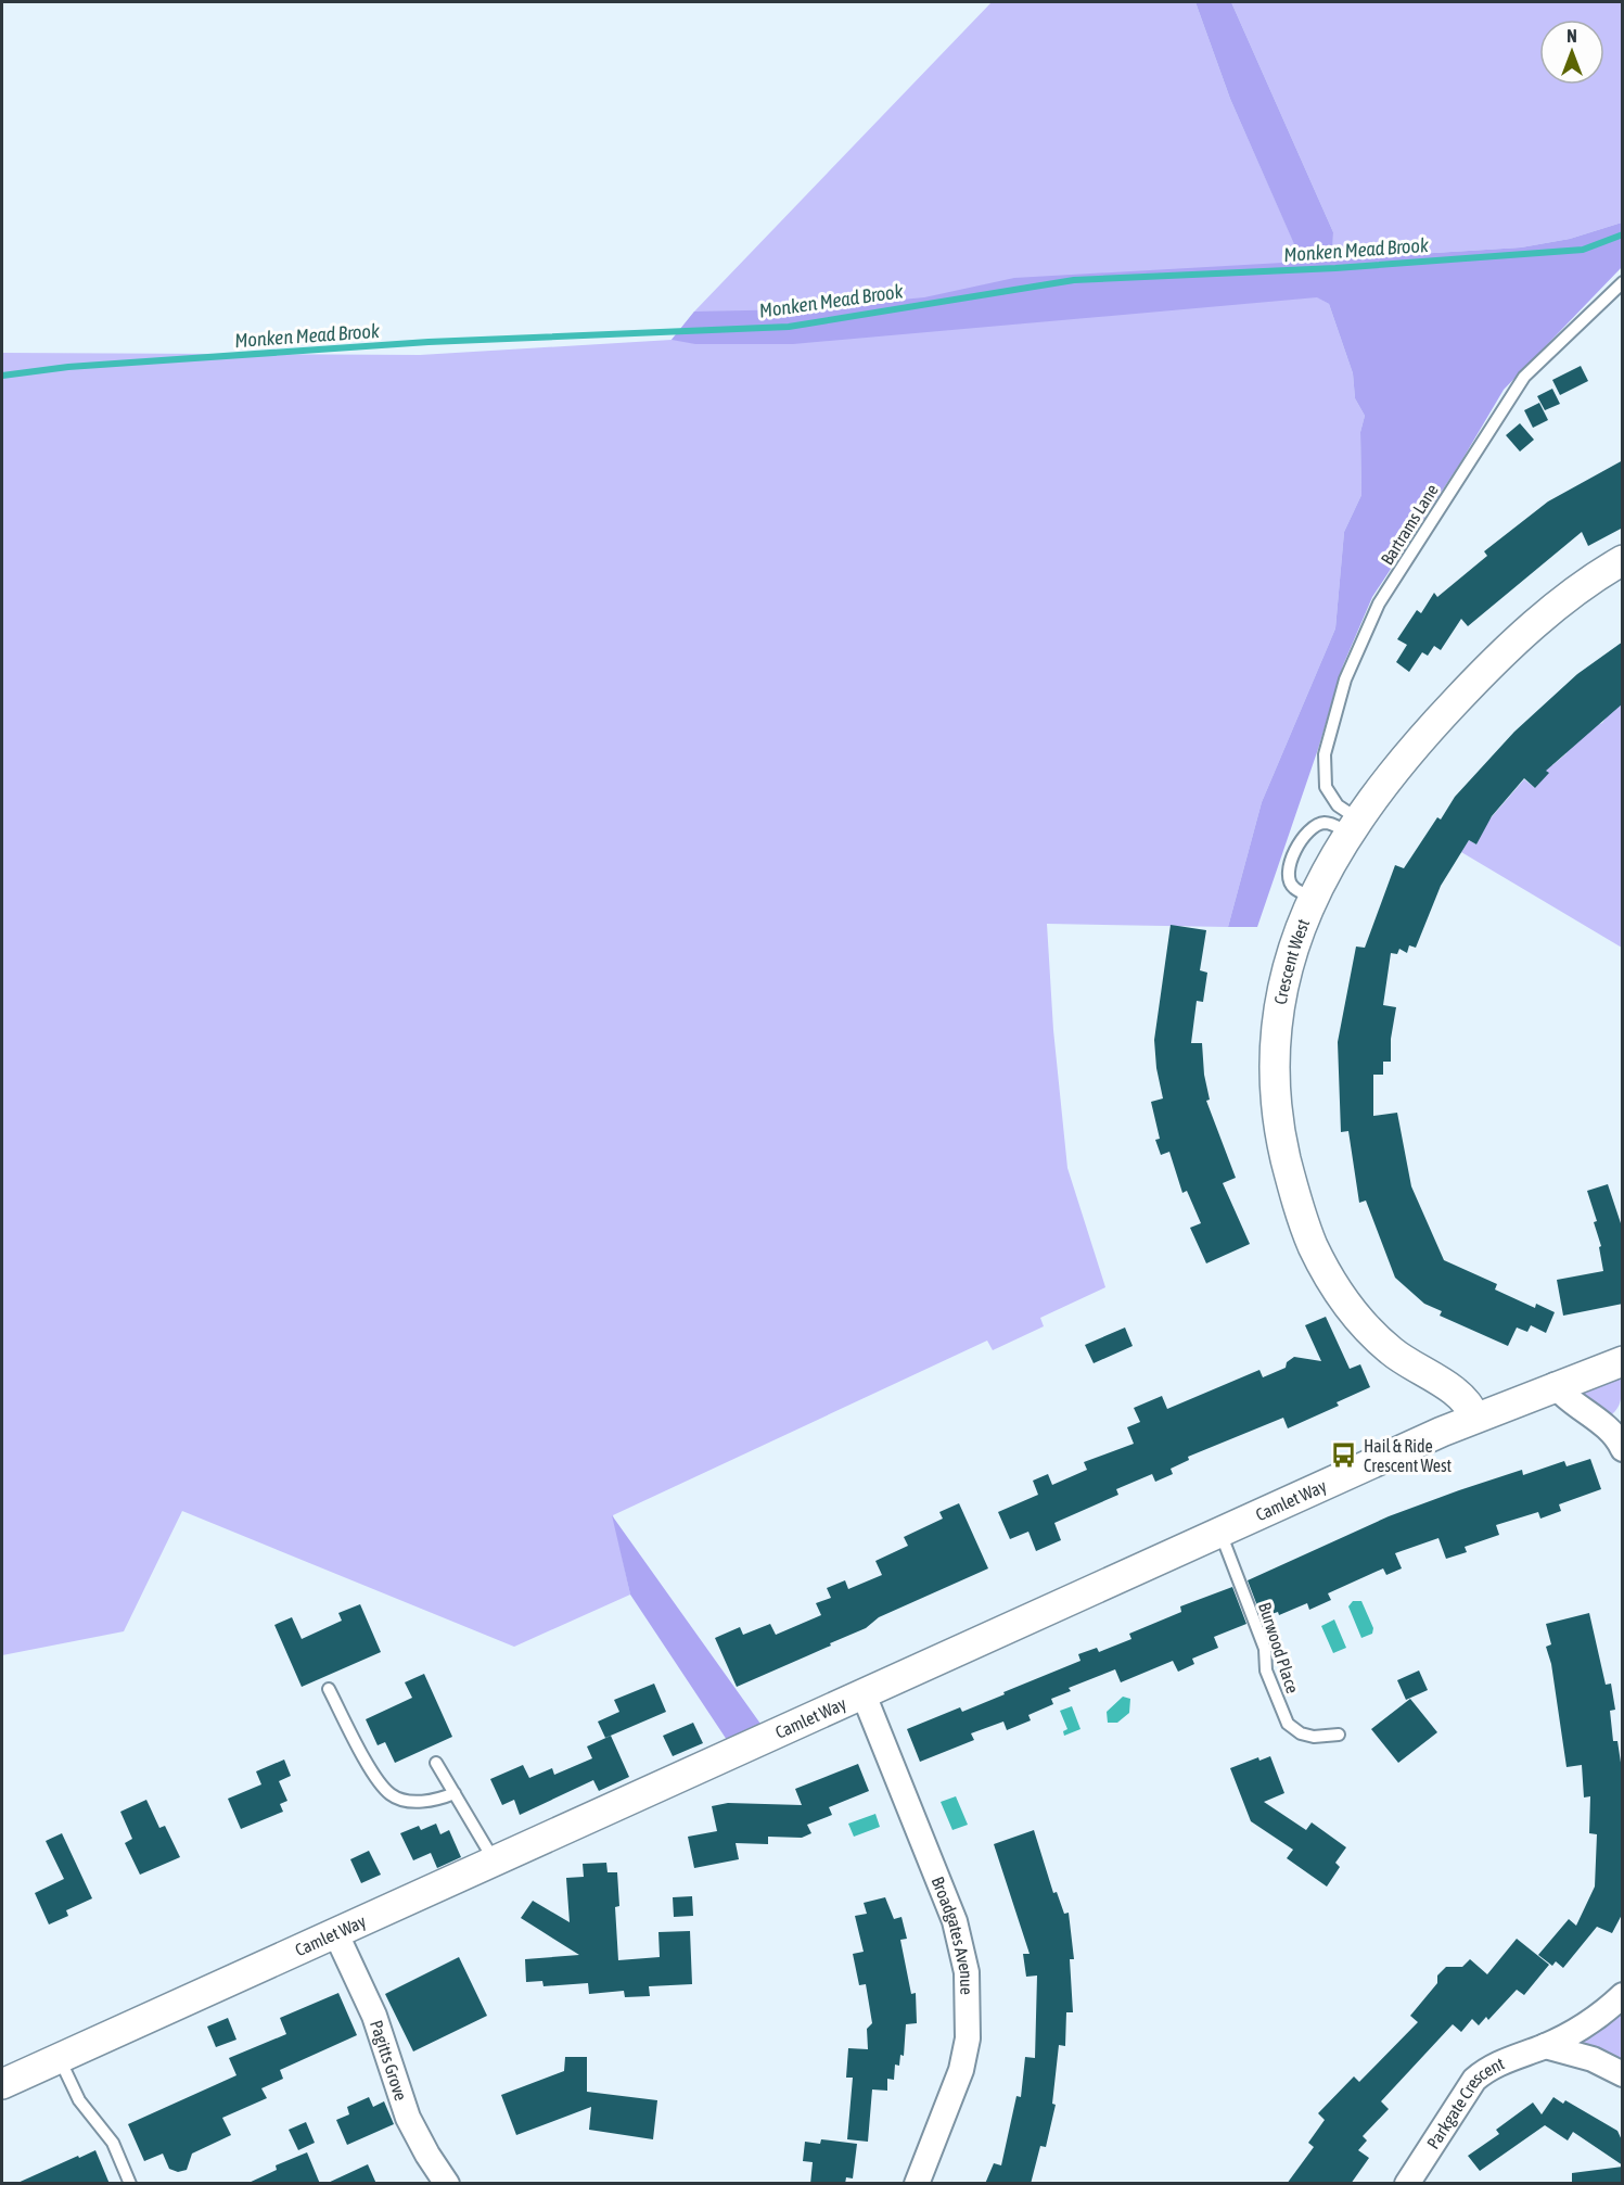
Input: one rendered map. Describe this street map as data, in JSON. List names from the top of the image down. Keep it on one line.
{"streets":{"street":["Crescent West","Camlet Way","Broadgates Avenue","Pagitts Grove","Parkgate Crescent"],"lane":["Bartrams Lane","Burwood Place"]},"crossings":[["Bartrams Lane","Crescent West"],["Crescent West","Camlet Way"],["Camlet Way","Burwood Place"],["Camlet Way","Broadgates Avenue"],["Camlet Way","Pagitts Grove"]],"water":["Monken Mead Brook"],"places":{"bus stop":["Hail & Ride Crescent West"]},"north":"top"}
